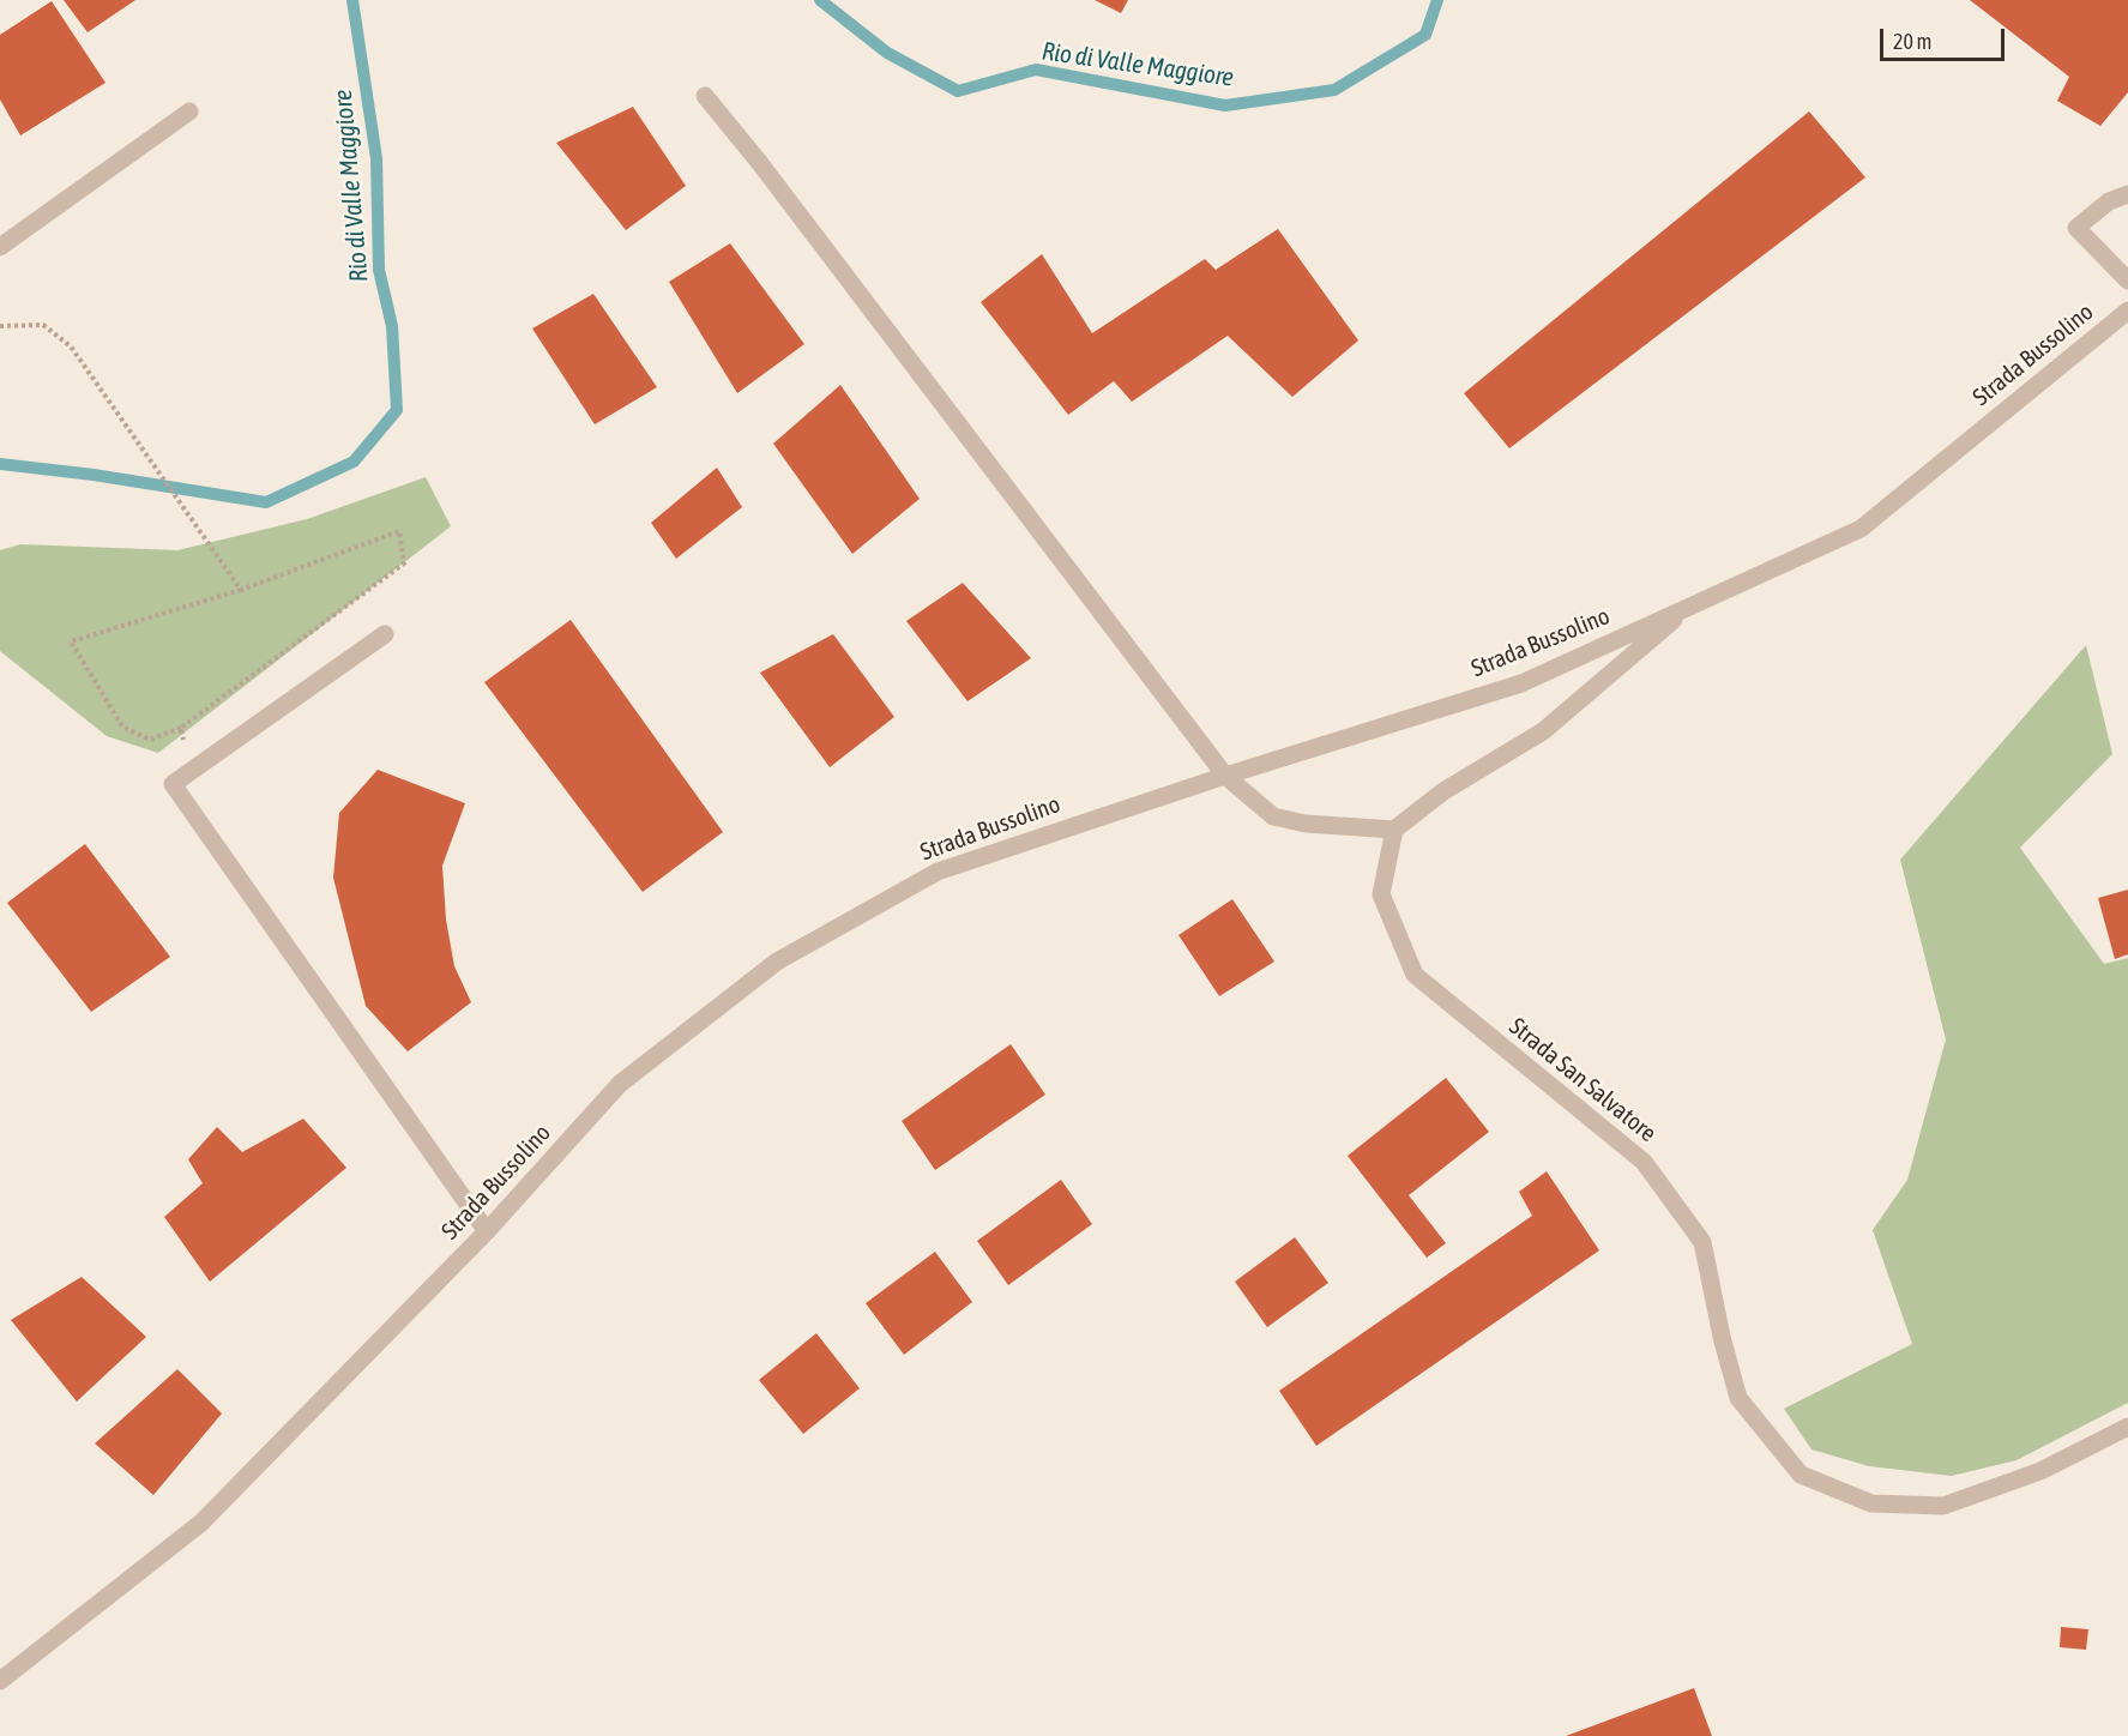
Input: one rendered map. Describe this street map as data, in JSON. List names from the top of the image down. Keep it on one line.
{"streets":{"street":["Strada Bussolino","Strada San Salvatore"]},"water":["Rio di Valle Maggiore"],"scale_bar":"20 m"}
